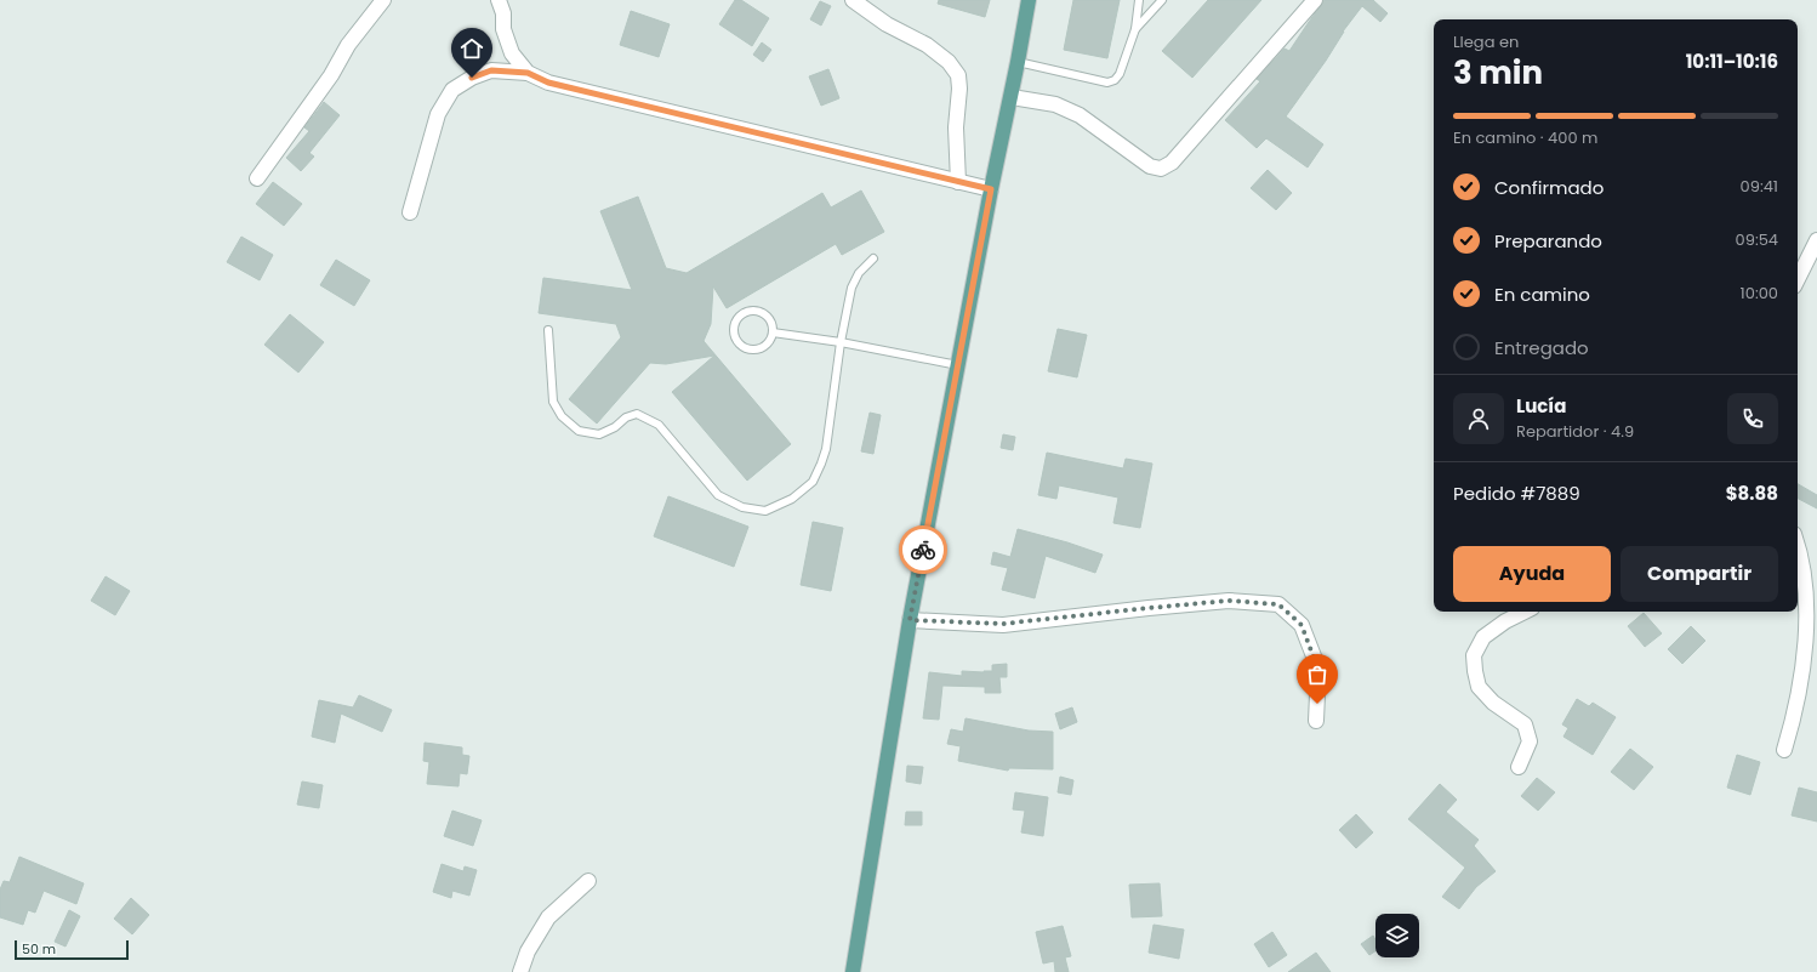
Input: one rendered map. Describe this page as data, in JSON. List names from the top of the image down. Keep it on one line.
{"scale_bar":"50 m","page":{"heading":["3 min","Llega en","10:11–10:16"],"panel":["Lucía","Repartidor · 4.9","Pedido #7889","$8.88"],"bar":"En camino · 400 m","list":[["Confirmado","09:41"],["Preparando","09:54"],["En camino","10:00"],"Entregado"],"buttons":["Ayuda","Compartir"],"scale":"50 m"}}
